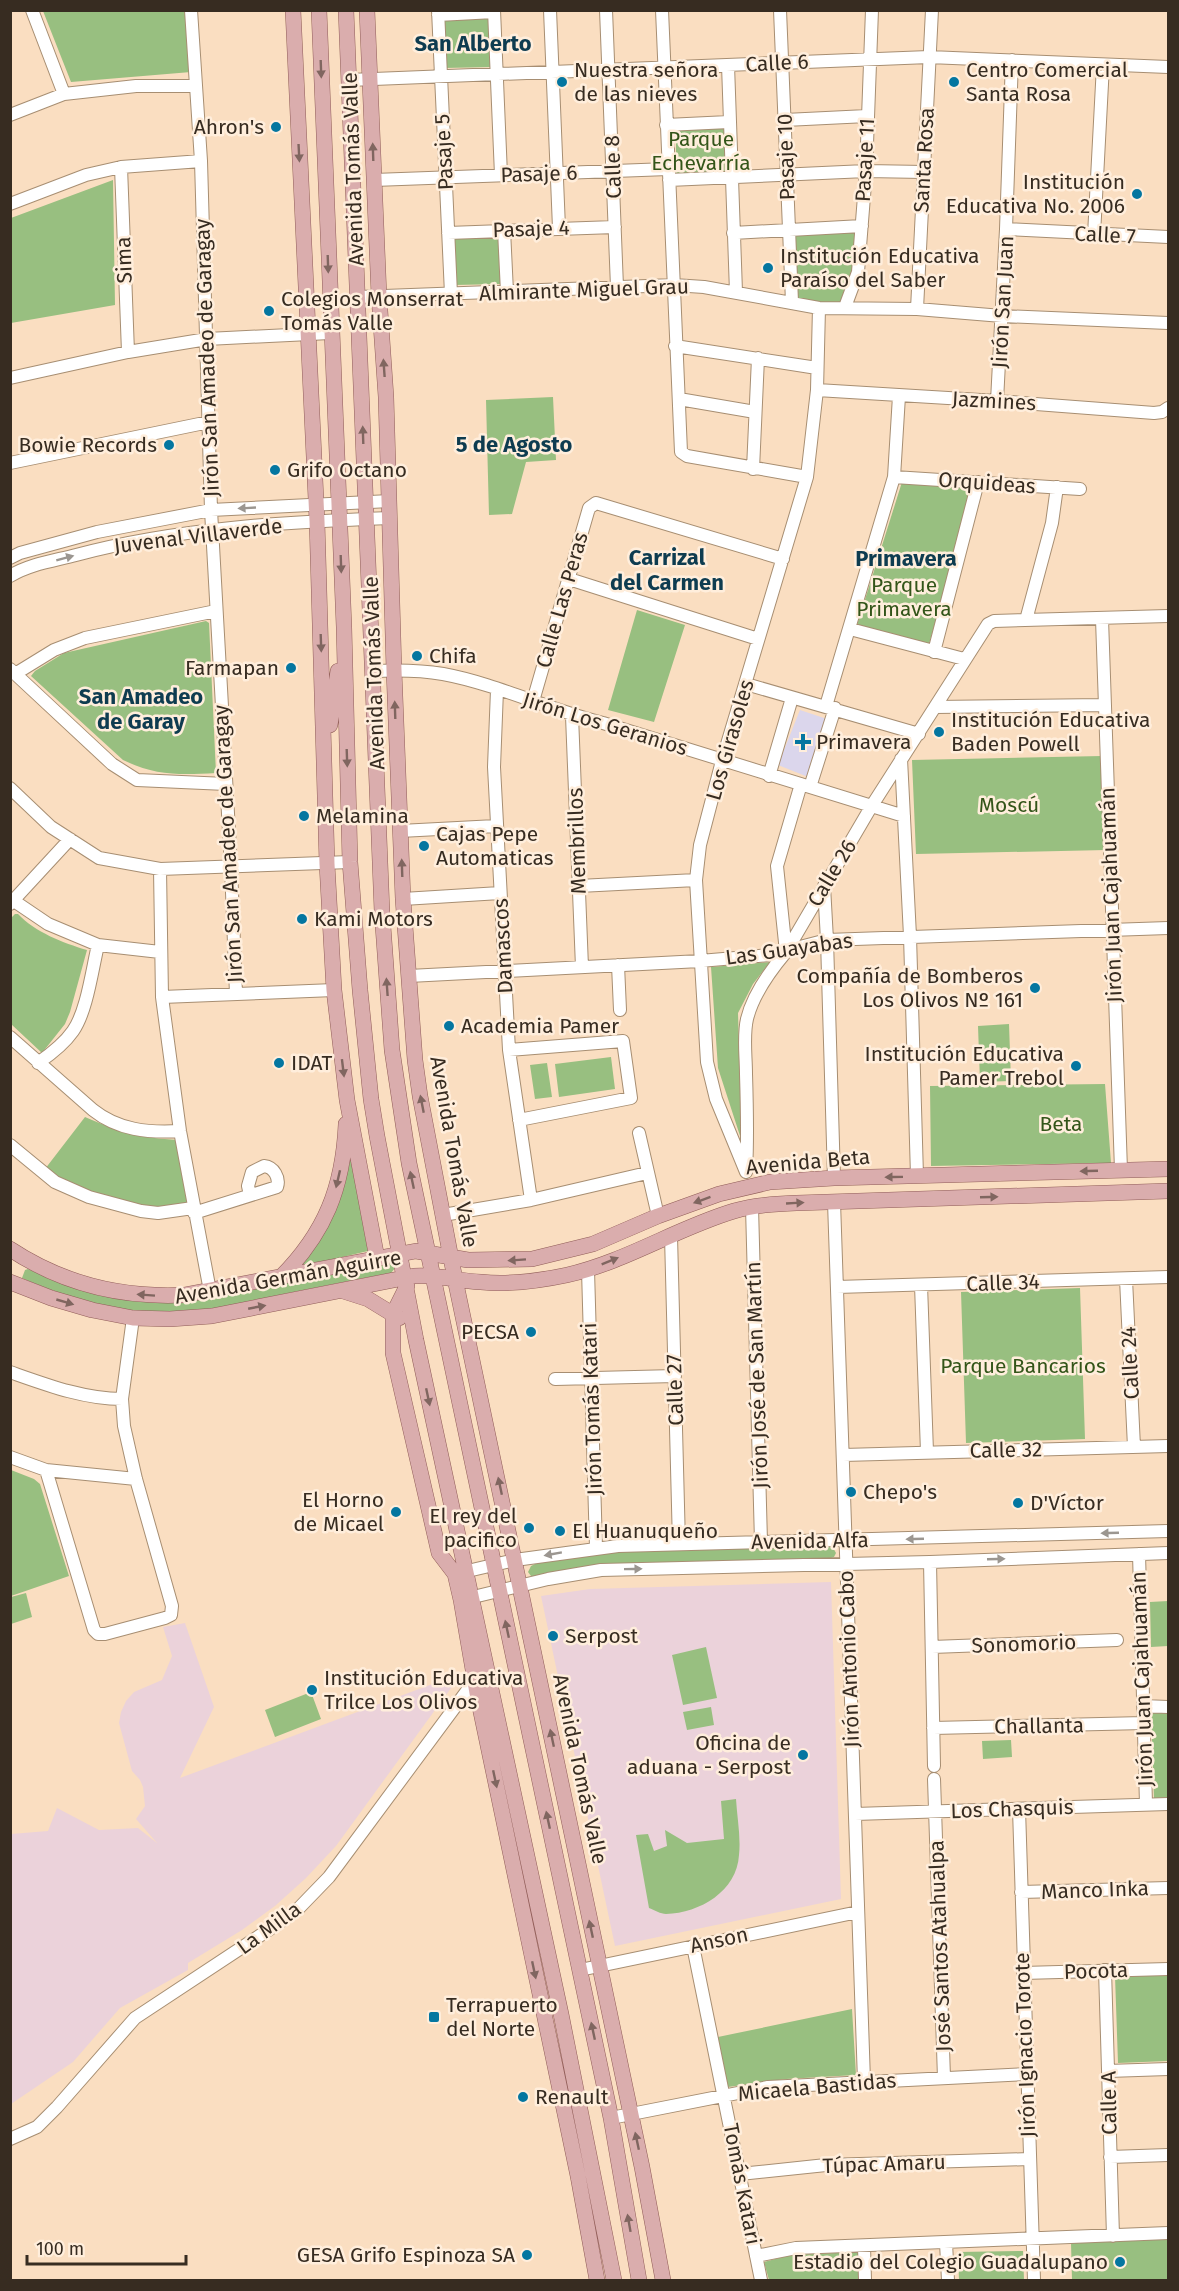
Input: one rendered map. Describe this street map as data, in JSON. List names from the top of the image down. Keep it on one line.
{"streets":{"main road":["Avenida Tomás Valle","Avenida Beta","Avenida Germán Aguirre"],"street":["Calle 6","Pasaje 5","Pasaje 10","Pasaje 11","Santa Rosa","Calle 8","Pasaje 6","Pasaje 4","Calle 7","Sima","Almirante Miguel Grau","Jirón San Juan","Jirón San Amadeo de Garagay","Jazmines","Orquideas","Juvenal Villaverde","Calle Las Peras","Jirón Los Geranios","Los Girasoles","Membrillos","Calle 26","Jirón Juan Cajahuamán","Damascos","Las Guayabas","Calle 34","Calle 24","Jirón José de San Martín","Calle 27","Jirón Tomás Katari","Calle 32","Avenida Alfa","Sonomorio","Jirón Antonio Cabo","Challanta","Los Chasquis","Manco Inka","La Milla","Anson","José Santos Atahualpa","Pocota","Jirón Ignacio Torote","Micaela Bastidas","Calle A","Túpac Amaru","Tomás Katari"]},"crossings":[["Calle 6","Pasaje 5"],["Calle 6","Pasaje 10"],["Calle 6","Pasaje 11"],["Calle 6","Santa Rosa"],["Calle 6","Calle 8"],["Calle 6","Avenida Tomás Valle"],["Calle 6","Jirón San Juan"],["Pasaje 5","Pasaje 6"],["Pasaje 5","Pasaje 4"],["Pasaje 5","Almirante Miguel Grau"],["Pasaje 10","Pasaje 6"],["Pasaje 10","Almirante Miguel Grau"],["Pasaje 11","Pasaje 6"],["Pasaje 11","Almirante Miguel Grau"],["Santa Rosa","Pasaje 6"],["Santa Rosa","Almirante Miguel Grau"],["Calle 8","Pasaje 6"],["Calle 8","Pasaje 4"],["Calle 8","Almirante Miguel Grau"],["Avenida Tomás Valle","Pasaje 6"],["Avenida Tomás Valle","Almirante Miguel Grau"],["Avenida Tomás Valle","Juvenal Villaverde"],["Avenida Tomás Valle","Jirón Los Geranios"],["Avenida Tomás Valle","Las Guayabas"],["Avenida Tomás Valle","Avenida Beta"],["Avenida Tomás Valle","Avenida Germán Aguirre"],["Avenida Tomás Valle","Avenida Alfa"],["Avenida Tomás Valle","La Milla"],["Avenida Tomás Valle","Anson"],["Avenida Tomás Valle","Micaela Bastidas"],["Calle 7","Jirón San Juan"],["Almirante Miguel Grau","Jirón San Juan"],["Almirante Miguel Grau","Los Girasoles"],["Jirón San Juan","Jazmines"],["Jirón San Amadeo de Garagay","Juvenal Villaverde"],["Jazmines","Los Girasoles"],["Calle Las Peras","Jirón Los Geranios"],["Calle Las Peras","Los Girasoles"],["Jirón Los Geranios","Los Girasoles"],["Jirón Los Geranios","Membrillos"],["Jirón Los Geranios","Calle 26"],["Jirón Los Geranios","Damascos"],["Los Girasoles","Calle 26"],["Los Girasoles","Las Guayabas"],["Los Girasoles","Avenida Beta"],["Membrillos","Las Guayabas"],["Calle 26","Las Guayabas"],["Calle 26","Avenida Beta"],["Jirón Juan Cajahuamán","Las Guayabas"],["Jirón Juan Cajahuamán","Avenida Beta"],["Jirón Juan Cajahuamán","Avenida Alfa"],["Jirón Juan Cajahuamán","Challanta"],["Jirón Juan Cajahuamán","Los Chasquis"],["Damascos","Las Guayabas"],["Avenida Beta","Avenida Germán Aguirre"],["Avenida Beta","Jirón José de San Martín"],["Avenida Beta","Calle 27"],["Avenida Beta","Jirón Tomás Katari"],["Avenida Beta","Jirón Antonio Cabo"],["Calle 34","Calle 24"],["Calle 34","Jirón Antonio Cabo"],["Calle 24","Calle 32"],["Jirón José de San Martín","Avenida Alfa"],["Calle 27","Avenida Alfa"],["Jirón Tomás Katari","Avenida Alfa"],["Calle 32","Jirón Antonio Cabo"],["Avenida Alfa","Jirón Antonio Cabo"],["Jirón Antonio Cabo","Los Chasquis"],["Jirón Antonio Cabo","Anson"],["Jirón Antonio Cabo","Micaela Bastidas"],["Los Chasquis","José Santos Atahualpa"],["Los Chasquis","Jirón Ignacio Torote"],["Manco Inka","Jirón Ignacio Torote"],["Anson","Tomás Katari"],["José Santos Atahualpa","Micaela Bastidas"],["Pocota","Jirón Ignacio Torote"],["Pocota","Calle A"],["Jirón Ignacio Torote","Micaela Bastidas"],["Jirón Ignacio Torote","Túpac Amaru"],["Micaela Bastidas","Tomás Katari"],["Túpac Amaru","Tomás Katari"]],"districts":["San Alberto","5 de Agosto","Carrizal del Carmen","Primavera","San Amadeo de Garay"],"parks":["Parque Echevarría","Parque Primavera","Moscú","Beta","Parque Bancarios"],"places":{"other":["Nuestra señora de las nieves","Centro Comercial Santa Rosa","Ahron's","Institución Educativa No. 2006","Institución Educativa Paraíso del Saber","Colegios Monserrat Tomás Valle","Bowie Records","Grifo Octano","Chifa","Farmapan","Institución Educativa Baden Powell","Melamina","Cajas Pepe Automaticas","Kami Motors","Compañía de Bomberos Los Olivos Nº 161","Academia Pamer","IDAT","Institución Educativa Pamer Trebol","PECSA","Chepo's","D'Víctor","El Horno de Micael","El rey del pacifico","El Huanuqueño","Serpost","Institución Educativa Trilce Los Olivos","Oficina de aduana - Serpost","Renault","GESA Grifo Espinoza SA","Estadio del Colegio Guadalupano"],"health":["Primavera"],"transit":["Terrapuerto del Norte"]},"scale_bar":"100 m"}
